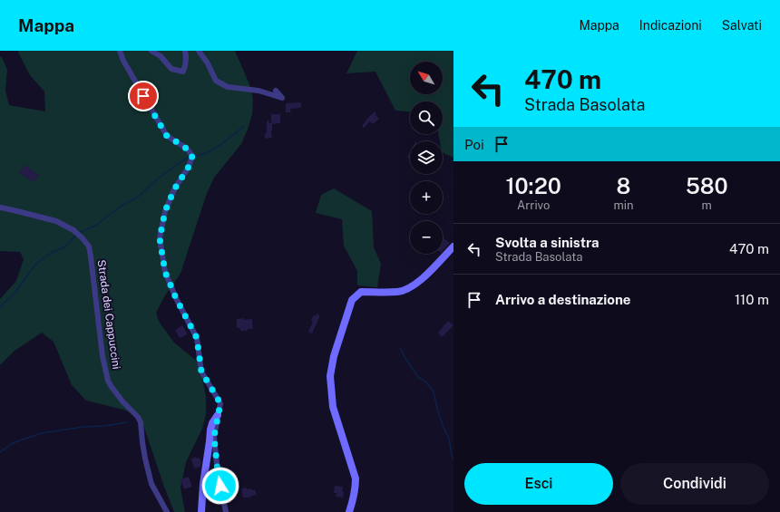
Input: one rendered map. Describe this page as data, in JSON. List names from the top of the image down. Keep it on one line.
{"streets":{"street":["Strada dei Cappuccini"]},"north":"top left","page":{"header":"Mappa","nav":["Mappa","Indicazioni","Salvati"],"turn":["470 m","Strada Basolata"],"map_buttons":["+","−"],"then":"Poi","eta":["10:20","Arrivo","8","min","580","m"],"list":[{"name":"Svolta a sinistra","note":"Strada Basolata","value":"470 m"},{"name":"Arrivo a destinazione","value":"110 m"}],"buttons":["Esci","Condividi"]}}
